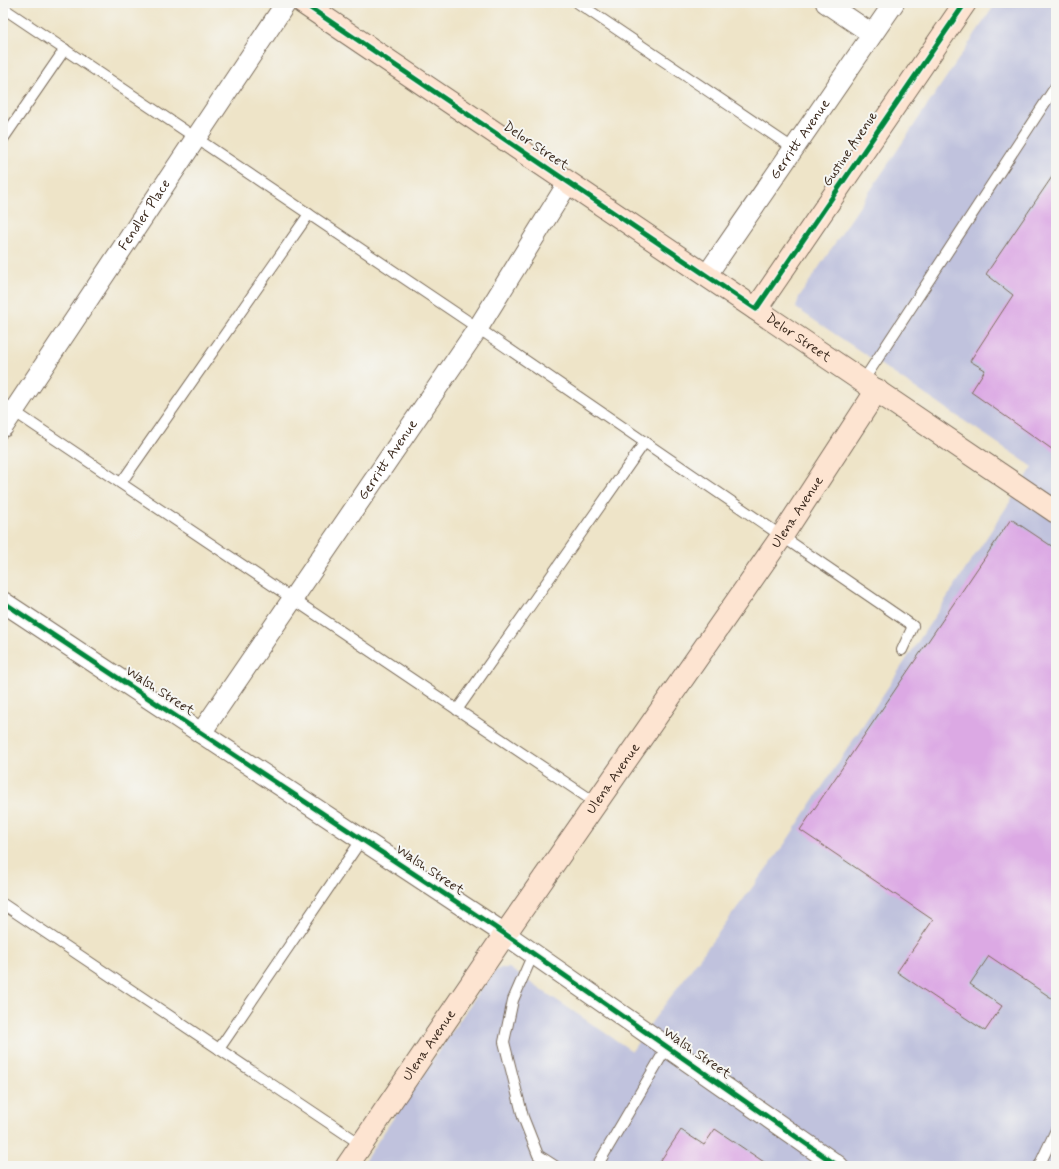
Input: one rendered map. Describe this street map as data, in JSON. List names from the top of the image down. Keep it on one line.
{"streets":{"street":["Gerritt Avenue","Delor Street","Gustine Avenue","Fendler Place","Ulena Avenue","Walsh Street"]},"crossings":[["Gerritt Avenue","Delor Street"],["Gerritt Avenue","Walsh Street"],["Delor Street","Gustine Avenue"],["Delor Street","Ulena Avenue"],["Ulena Avenue","Walsh Street"]]}
